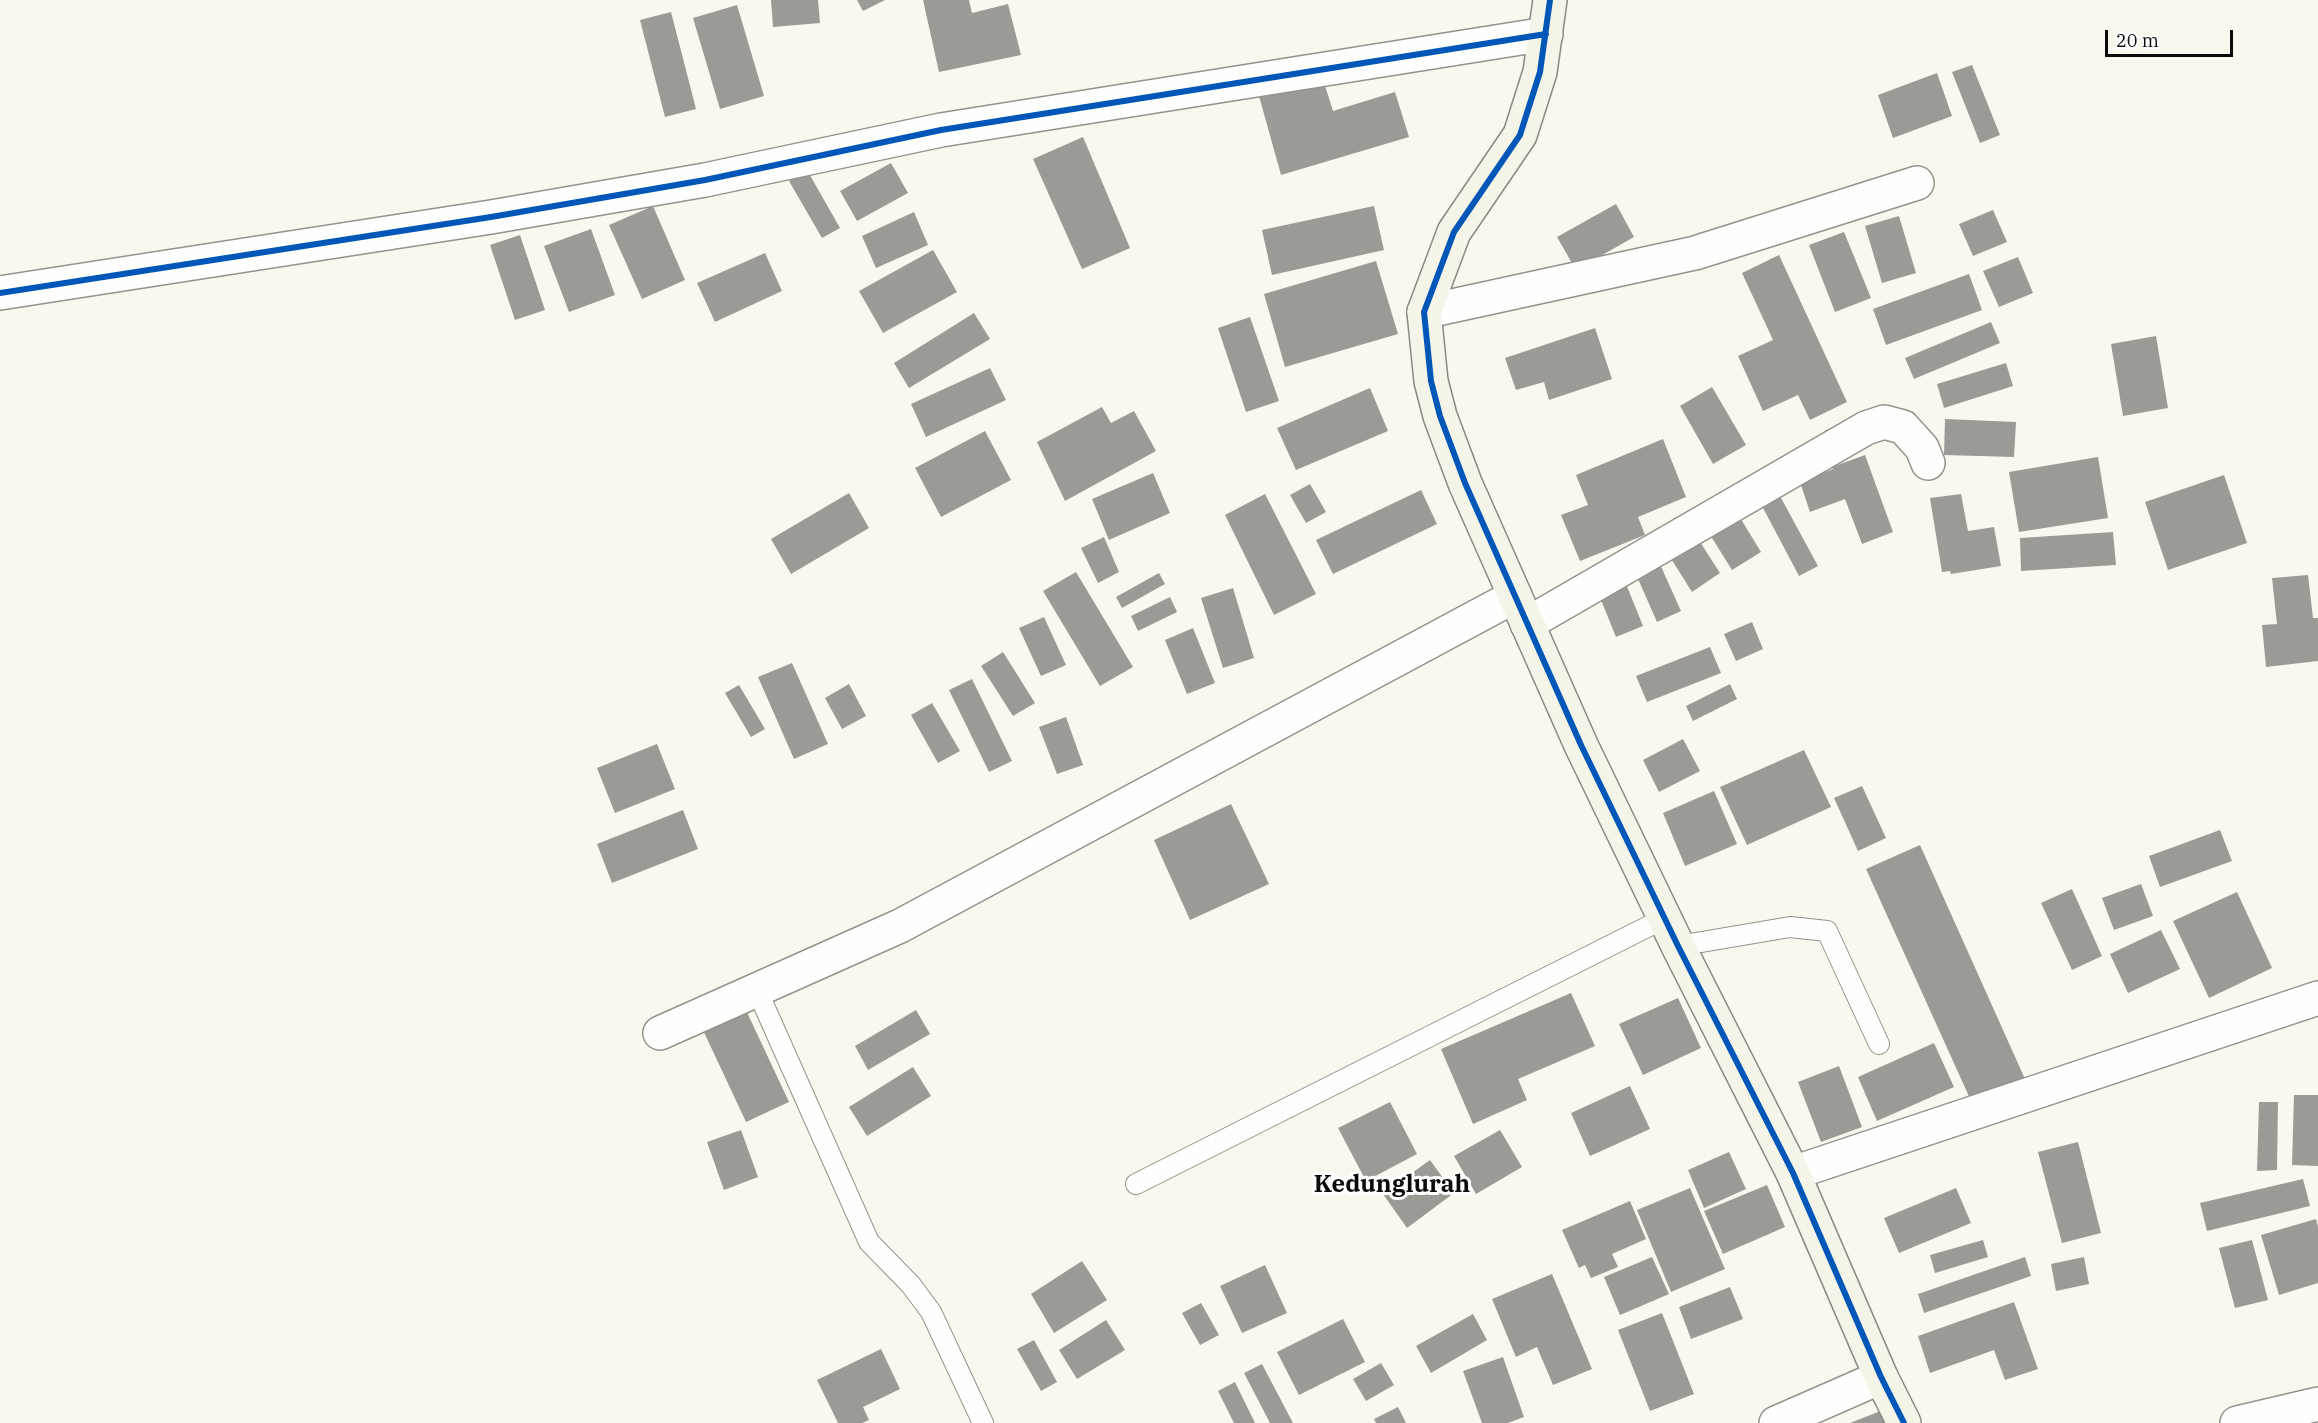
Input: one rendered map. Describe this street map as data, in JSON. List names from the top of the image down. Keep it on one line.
{"districts":["Kedunglurah"],"scale_bar":"20 m"}
